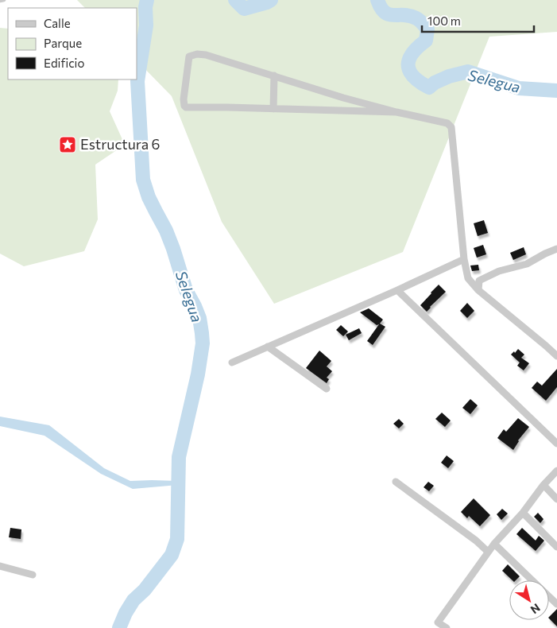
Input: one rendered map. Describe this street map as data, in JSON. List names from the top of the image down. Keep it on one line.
{"water":["Selegua"],"places":{"place":["Estructura 6"]},"legend":["Calle","Parque","Edificio"],"scale_bar":"100 m","north":"bottom right"}
